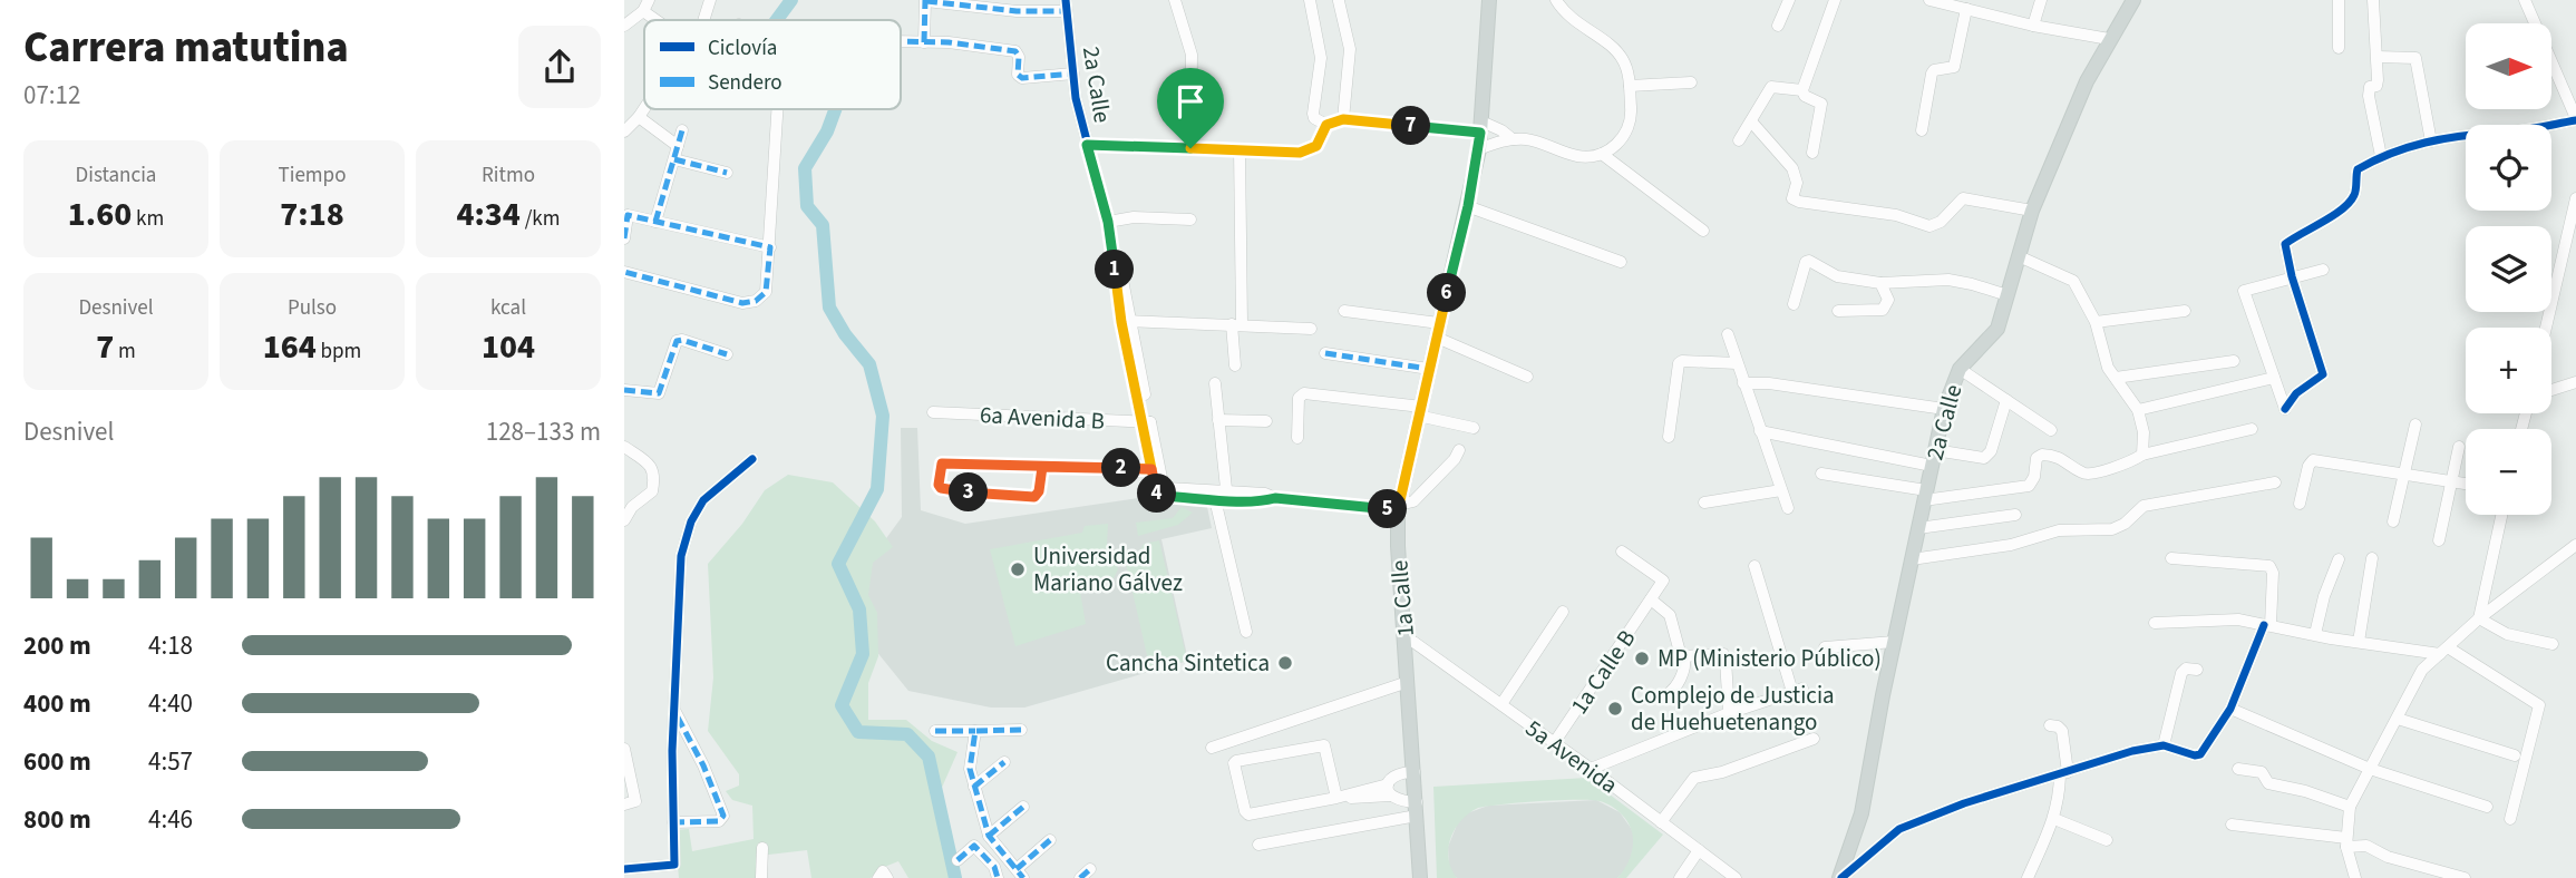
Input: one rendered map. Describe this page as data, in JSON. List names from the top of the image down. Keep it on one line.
{"streets":{"main road":["2a Calle","1a Calle"],"street":["6a Avenida B","1a Calle B","5a Avenida"]},"crossings":[["2a Calle","6a Avenida B"],["1a Calle","5a Avenida"],["1a Calle B","5a Avenida"]],"places":["Universidad Mariano Gálvez","MP (Ministerio Público)","Cancha Sintetica","Complejo de Justicia de Huehuetenango"],"legend":["Ciclovía","Sendero"],"north":"right","page":{"heading":["Carrera matutina","07:12"],"map_buttons":["+","−"],"pins":["7","1","6","2","3","4","5"],"stats":[["Distancia","1.60 km"],["Tiempo","7:18"],["Ritmo","4:34 /km"],["Desnivel","7 m"],["Pulso","164 bpm"],["kcal","104"]],"chart":["Desnivel","128–133 m"],"list":[{"name":"200 m","note":"4:18"},{"name":"400 m","note":"4:40"},{"name":"600 m","note":"4:57"},{"name":"800 m","note":"4:46"}]}}
